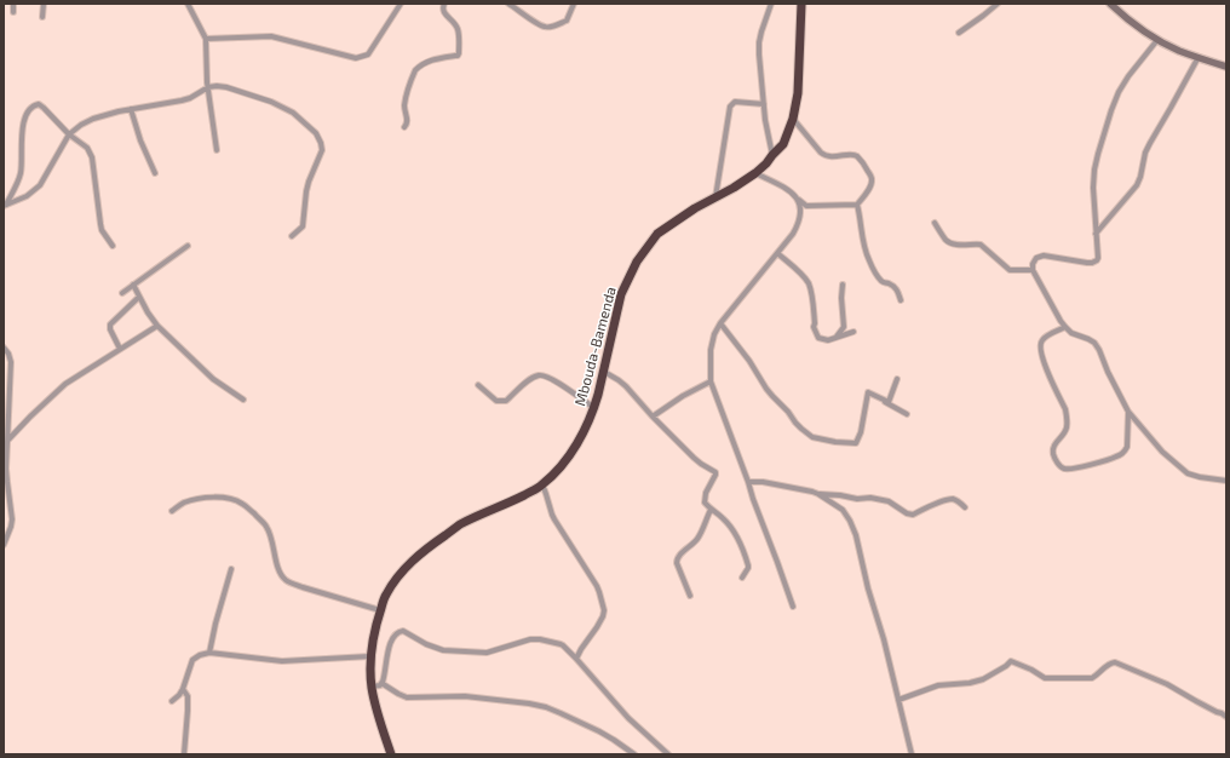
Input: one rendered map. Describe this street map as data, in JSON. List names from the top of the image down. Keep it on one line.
{"streets":{"highway":["Mbouda-Bamenda"]}}
